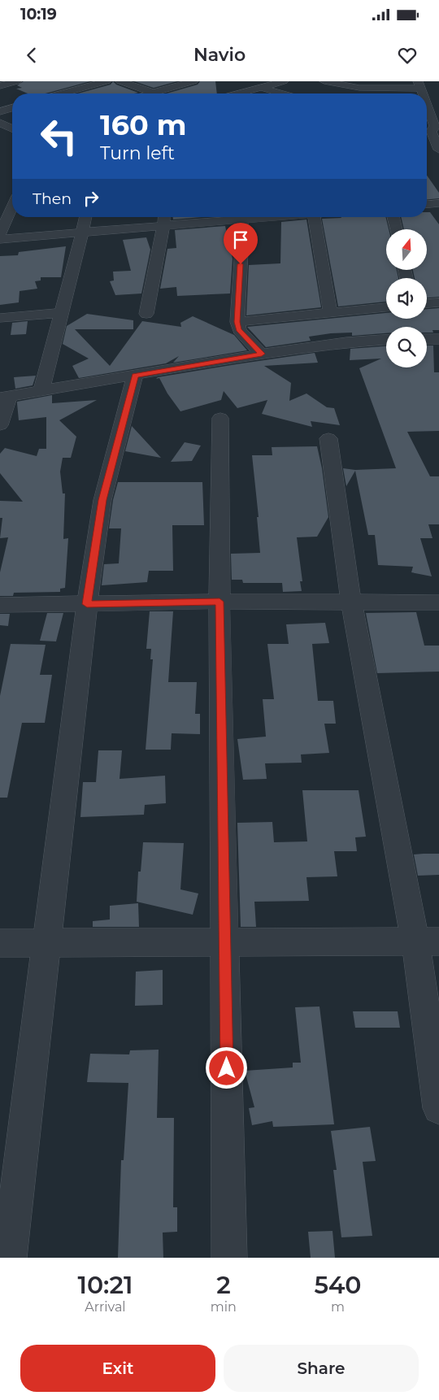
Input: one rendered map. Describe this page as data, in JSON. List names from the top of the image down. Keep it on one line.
{"north":"top","page":{"status":"10:19","header":"Navio","turn":["160 m","Turn left"],"then":"Then","eta":["10:21","Arrival","2","min","540","m"],"buttons":["Exit","Share"]}}
